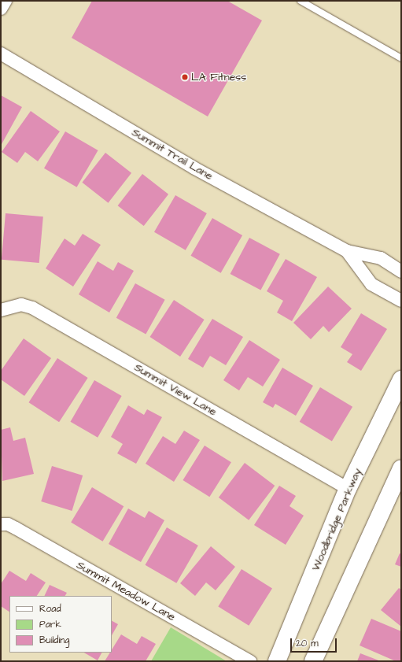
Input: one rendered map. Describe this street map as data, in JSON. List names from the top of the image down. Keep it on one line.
{"streets":{"main road":["Woodbridge Parkway"],"street":["Summit Trail Lane","Summit View Lane","Summit Meadow Lane"]},"crossings":[["Summit View Lane","Woodbridge Parkway"]],"places":["LA Fitness"],"legend":["Road","Park","Building"],"scale_bar":"20 m"}
